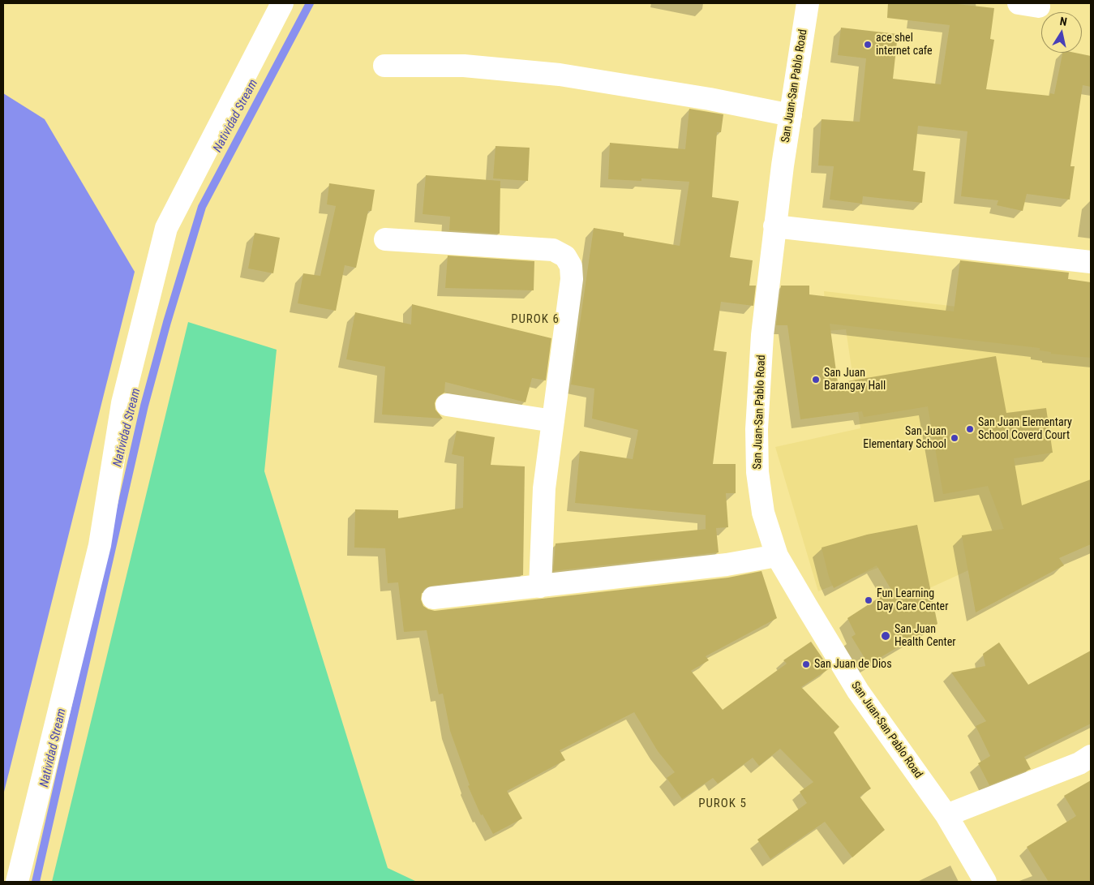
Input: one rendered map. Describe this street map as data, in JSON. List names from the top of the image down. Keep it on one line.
{"streets":{"street":["San Juan-San Pablo Road"]},"districts":["PUROK 6","PUROK 5"],"water":["Natividad Stream"],"places":["ace shel internet cafe","San Juan Barangay Hall","San Juan Elementary School Coverd Court","San Juan Elementary School","Fun Learning Day Care Center","San Juan Health Center","San Juan de Dios"],"north":"top"}
